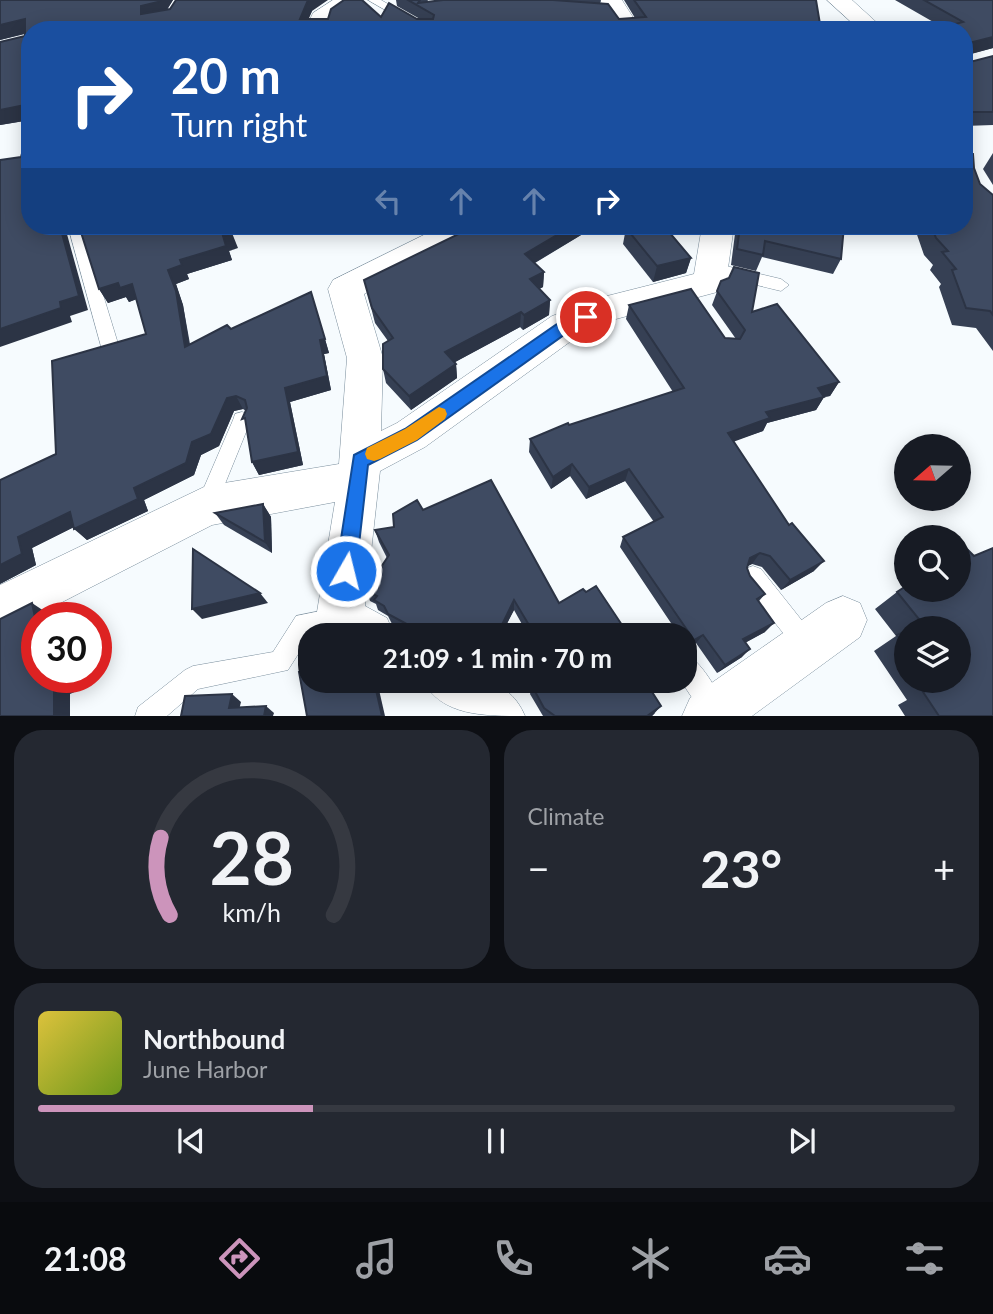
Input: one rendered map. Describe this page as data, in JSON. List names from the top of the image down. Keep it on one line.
{"north":"left","page":{"turn":["20 m","Turn right"],"limit":"30","trip":"21:09 · 1 min · 70 m","tile":"Climate","heat":["−","23°","+"],"song":["Northbound","June Harbor"],"tabs":"21:08","gauge":["28","km/h"]}}
